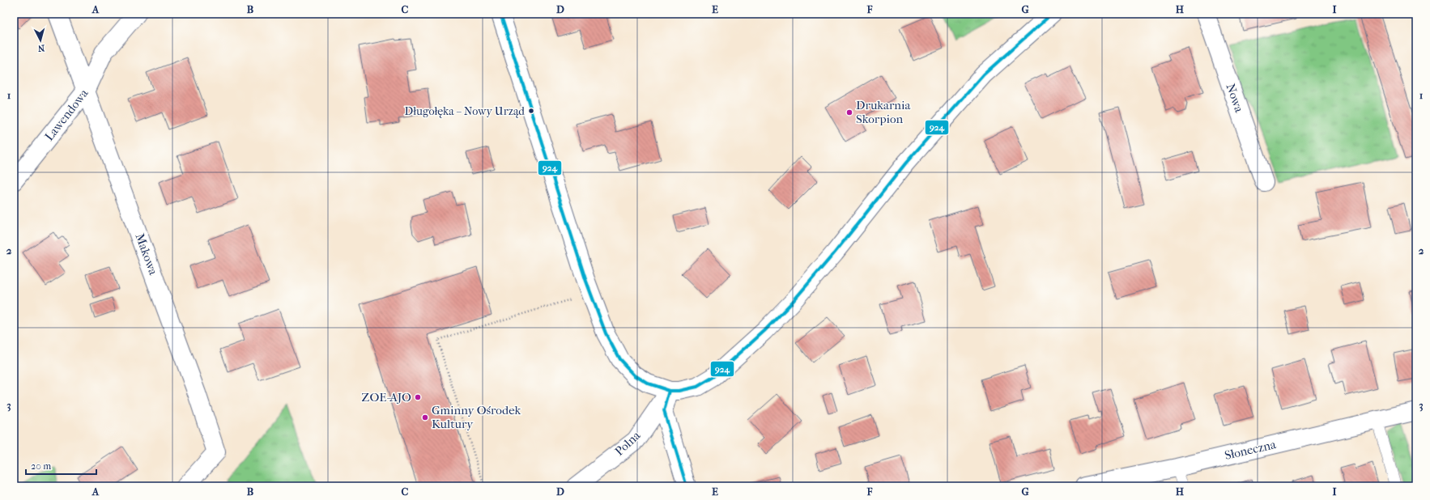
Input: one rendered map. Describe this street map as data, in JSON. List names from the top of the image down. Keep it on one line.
{"streets":{"street":["Nowa","Lawendowa","Makowa","Polna","Słoneczna"]},"crossings":[["Lawendowa","Makowa"]],"places":["Długołęka – Nowy Urząd","Drukarnia Skorpion","ZOE-AJO","Gminny Ośrodek Kultury"],"lines":["transit line 924"],"scale_bar":"20 m","north":"bottom","grid":{"columns":["A","B","C","D","E","F","G","H","I"],"rows":["1","2","3"]}}
